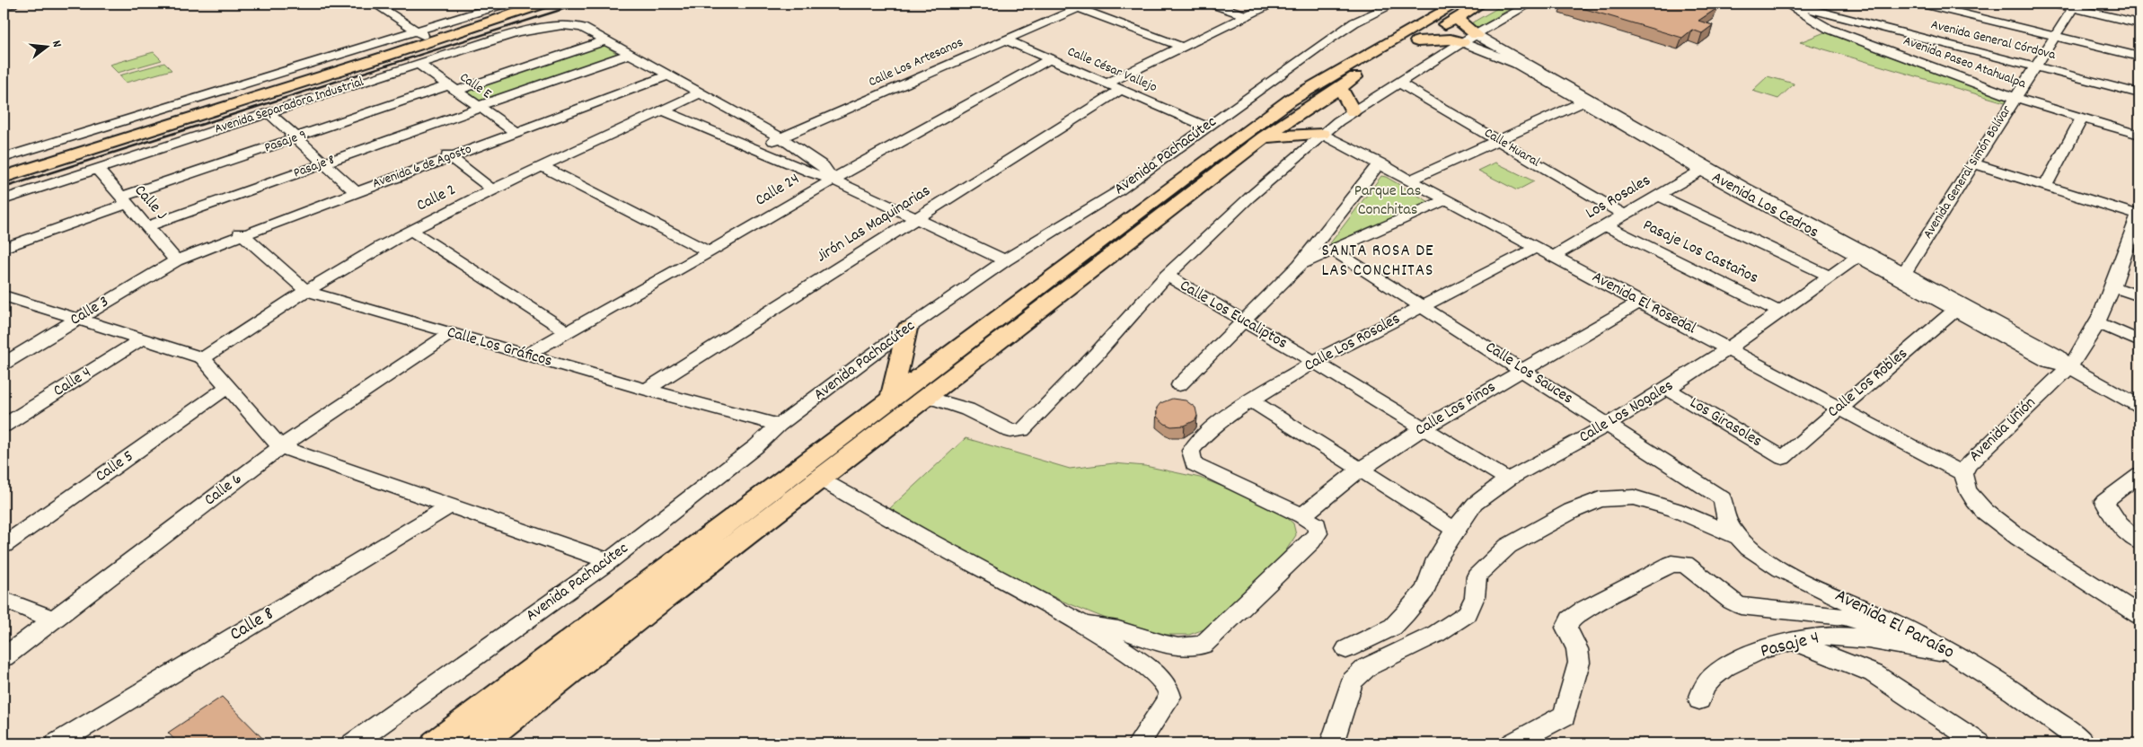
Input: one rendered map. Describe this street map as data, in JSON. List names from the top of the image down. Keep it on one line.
{"streets":{"main road":["Avenida Separadora Industrial","Avenida Pachacútec"],"street":["Avenida General Córdova","Calle Los Artesanos","Avenida Paseo Atahualpa","Calle César Vallejo","Calle E","Pasaje 9","Calle Huaral","Pasaje 8","Avenida 6 de Agosto","Avenida General Simón Bolívar","Calle 24","Los Rosales","Calle 2","Calle J","Avenida Los Cedros","Jirón Las Maquinarias","Pasaje Los Castaños","Avenida El Rosedal","Calle 3","Calle Los Eucaliptos","Calle Los Rosales","Calle Los Gráficos","Calle Los Sauces","Calle 4","Calle Los Robles","Calle Los Pinos","Calle Los Nogales","Los Girasoles","Avenida Unión","Calle 5","Calle 6","Calle 8","Avenida El Paraíso","Pasaje 4"]},"crossings":[["Avenida General Córdova","Avenida Paseo Atahualpa"],["Avenida General Córdova","Avenida General Simón Bolívar"],["Calle Los Artesanos","Calle César Vallejo"],["Avenida Paseo Atahualpa","Avenida General Simón Bolívar"],["Calle César Vallejo","Avenida Pachacútec"],["Calle César Vallejo","Calle 24"],["Calle César Vallejo","Jirón Las Maquinarias"],["Calle E","Avenida Separadora Industrial"],["Calle E","Pasaje 9"],["Calle E","Pasaje 8"],["Calle E","Avenida 6 de Agosto"],["Avenida Separadora Industrial","Calle J"],["Pasaje 9","Calle J"],["Calle Huaral","Los Rosales"],["Avenida Pachacútec","Calle Los Gráficos"],["Pasaje 8","Calle J"],["Avenida 6 de Agosto","Calle J"],["Avenida 6 de Agosto","Calle 3"],["Avenida 6 de Agosto","Calle Los Gráficos"],["Avenida General Simón Bolívar","Avenida Los Cedros"],["Calle 24","Calle Los Gráficos"],["Los Rosales","Avenida Los Cedros"],["Los Rosales","Pasaje Los Castaños"],["Los Rosales","Avenida El Rosedal"],["Calle 2","Calle Los Gráficos"],["Calle J","Calle 3"],["Avenida Los Cedros","Calle Los Robles"],["Avenida Los Cedros","Calle Los Nogales"],["Avenida Los Cedros","Avenida Unión"],["Jirón Las Maquinarias","Calle Los Gráficos"],["Pasaje Los Castaños","Calle Los Nogales"],["Avenida El Rosedal","Calle Los Rosales"],["Avenida El Rosedal","Calle Los Robles"],["Avenida El Rosedal","Calle Los Pinos"],["Avenida El Rosedal","Calle Los Nogales"],["Avenida El Rosedal","Avenida Unión"],["Calle Los Eucaliptos","Calle Los Rosales"],["Calle Los Eucaliptos","Calle Los Pinos"],["Calle Los Eucaliptos","Calle Los Nogales"],["Calle Los Rosales","Calle Los Sauces"],["Calle Los Rosales","Calle Los Pinos"],["Calle Los Gráficos","Calle 6"],["Calle Los Sauces","Calle Los Pinos"],["Calle Los Sauces","Calle Los Nogales"],["Calle Los Sauces","Avenida El Paraíso"],["Calle Los Robles","Los Girasoles"],["Calle Los Nogales","Los Girasoles"],["Avenida El Paraíso","Pasaje 4"]],"districts":["SANTA ROSA DE LAS CONCHITAS"],"parks":["Parque Las Conchitas"],"north":"right"}
